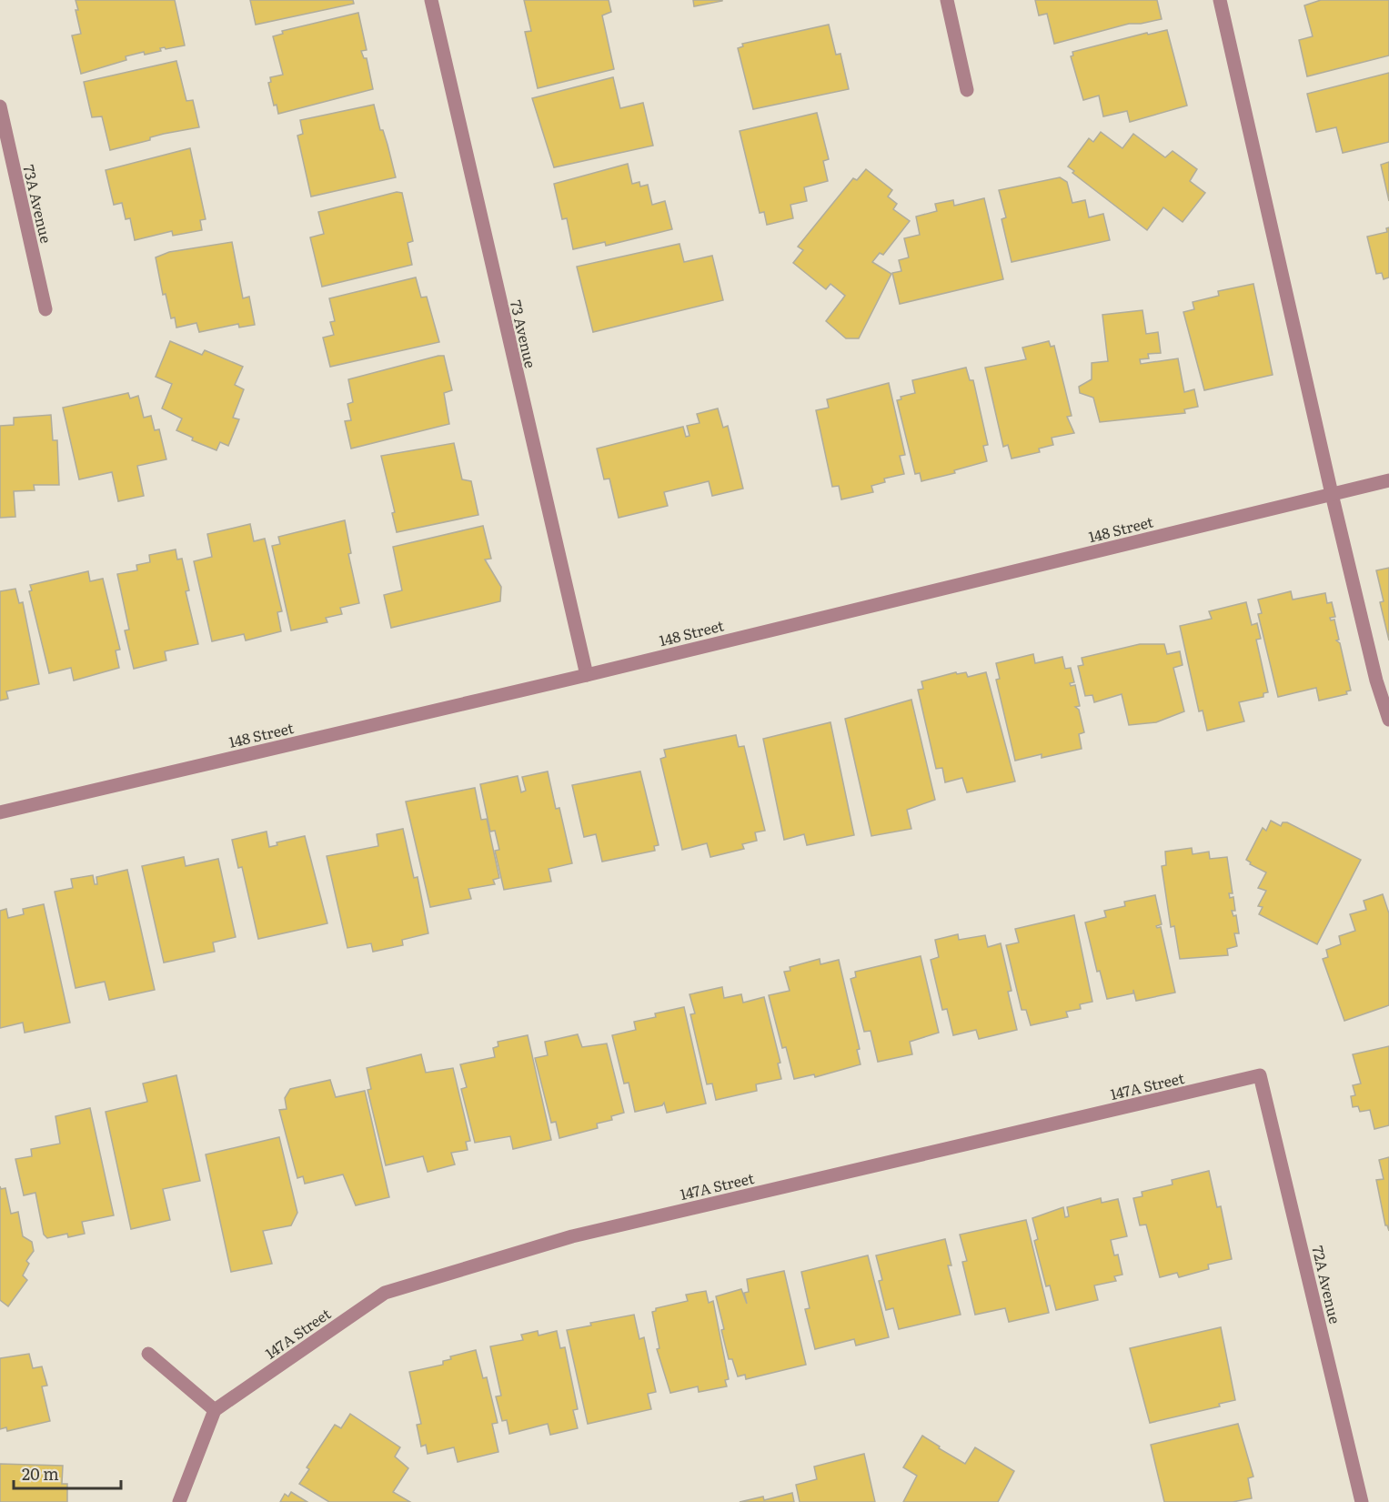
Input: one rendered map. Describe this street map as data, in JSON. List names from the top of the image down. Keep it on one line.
{"streets":{"street":["73A Avenue","73 Avenue","148 Street","147A Street","72A Avenue"]},"crossings":[["73 Avenue","148 Street"],["147A Street","72A Avenue"]],"scale_bar":"20 m"}
